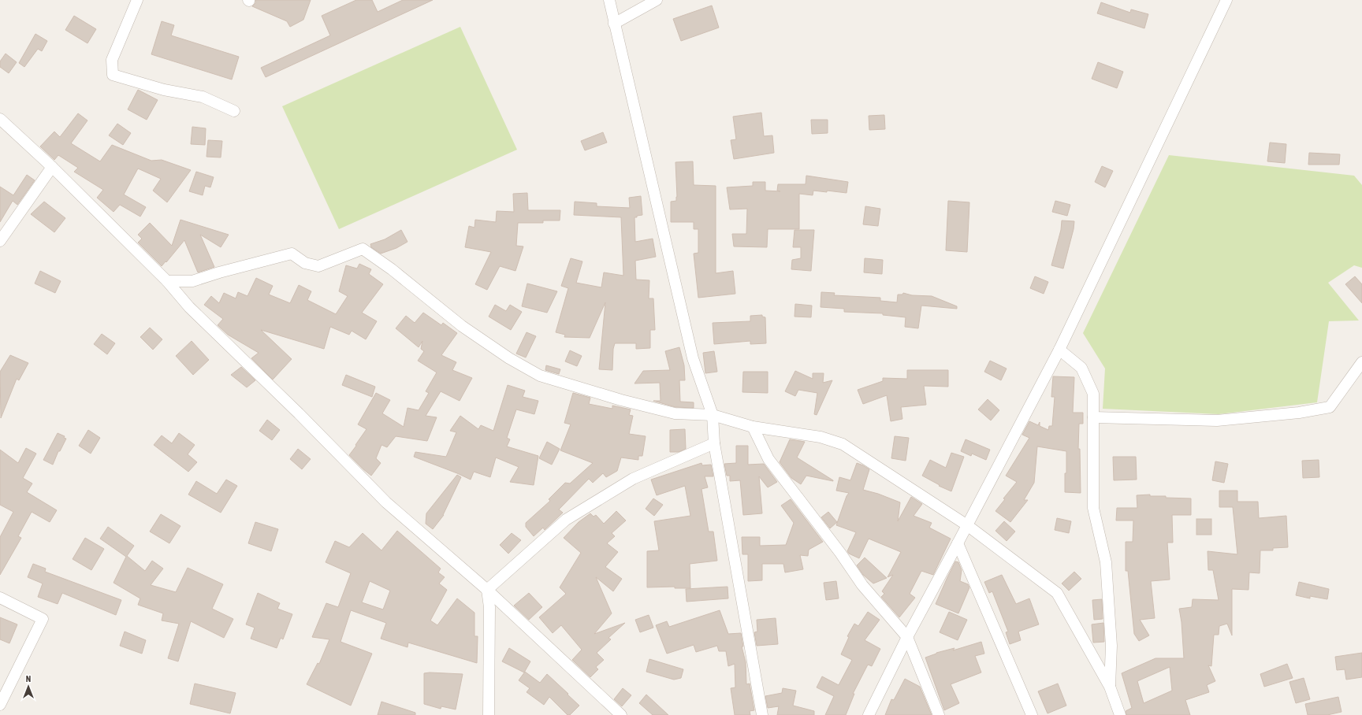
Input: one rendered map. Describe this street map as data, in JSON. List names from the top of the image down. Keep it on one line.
{"north":"top"}
